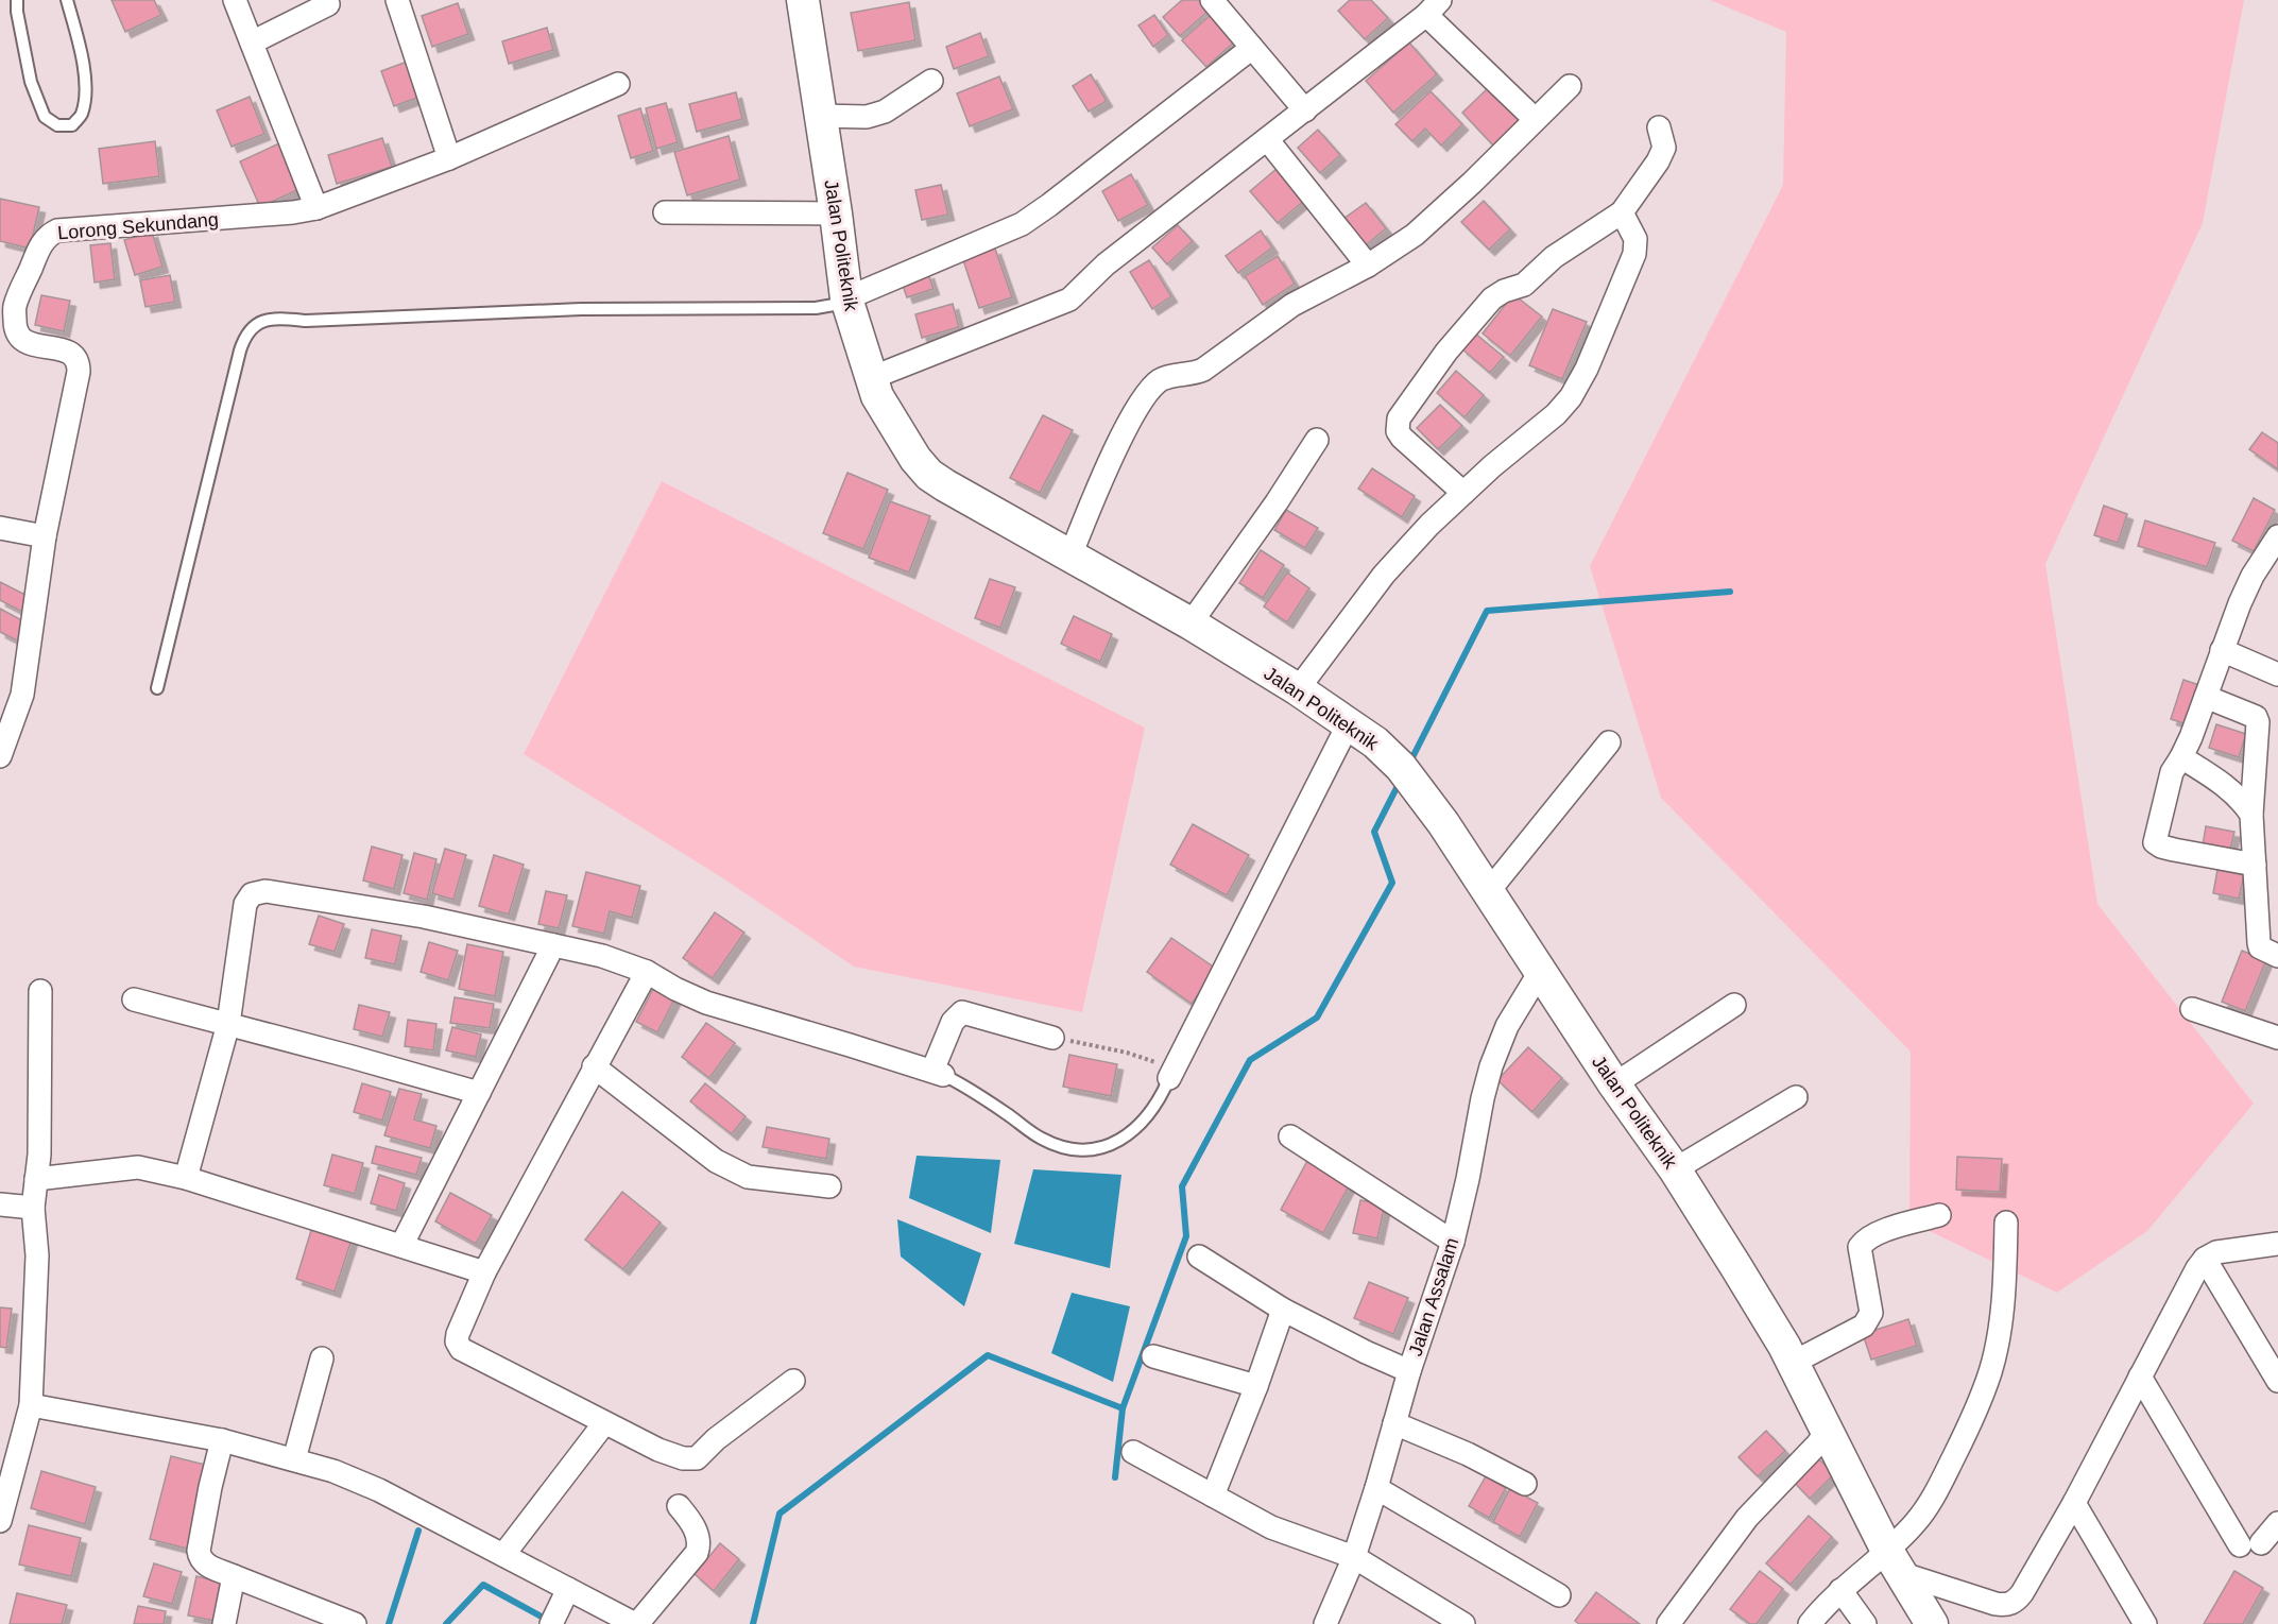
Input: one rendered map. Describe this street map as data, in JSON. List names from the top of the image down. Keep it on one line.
{"streets":{"street":["Lorong Sekundang","Jalan Politeknik","Jalan Assalam"]},"crossings":[["Jalan Politeknik","Jalan Assalam"]]}
